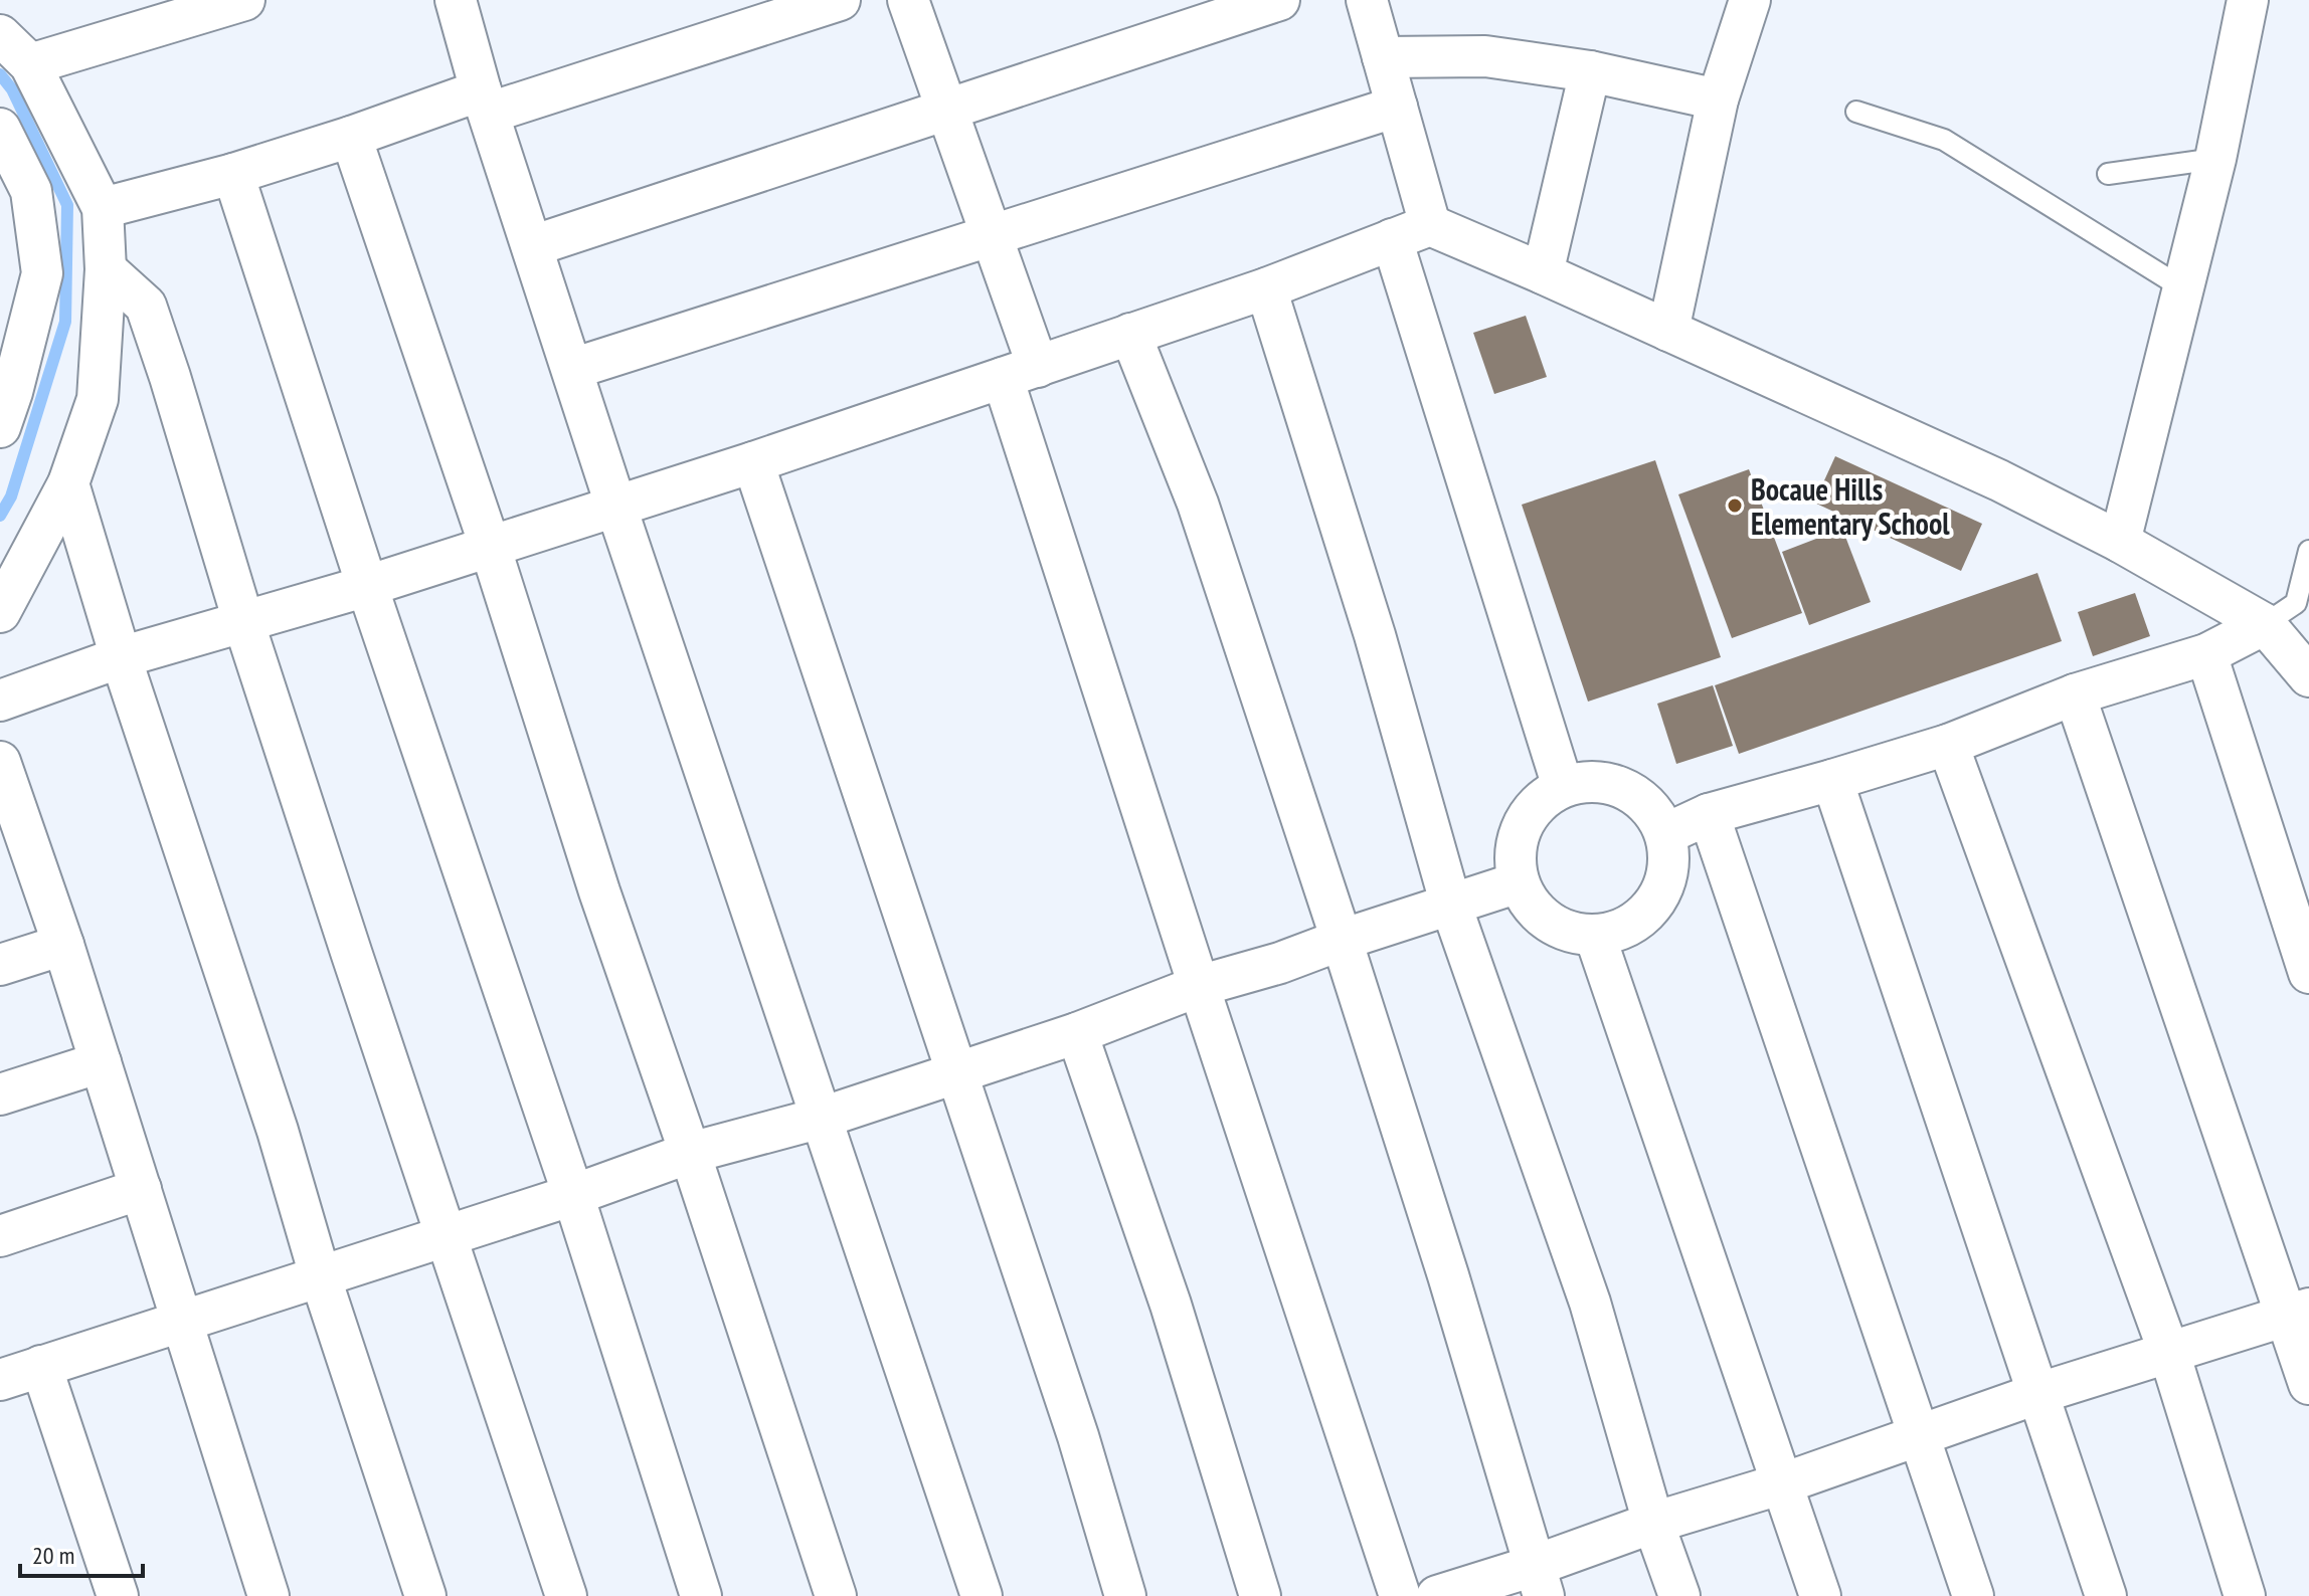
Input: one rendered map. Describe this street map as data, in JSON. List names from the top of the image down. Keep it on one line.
{"places":["Bocaue Hills Elementary School"],"scale_bar":"20 m"}
